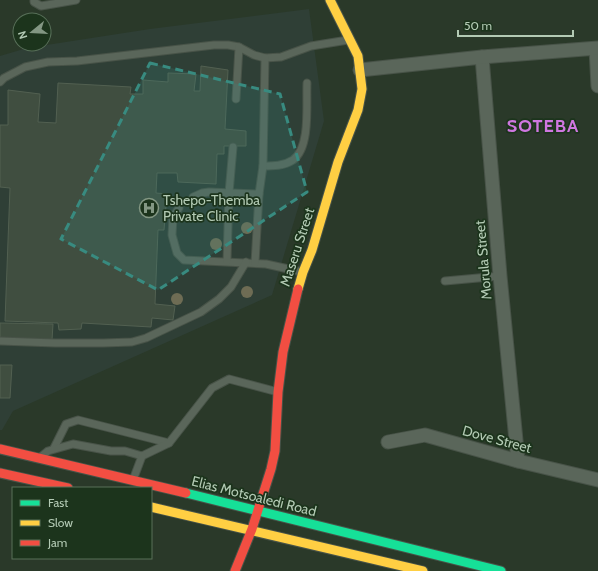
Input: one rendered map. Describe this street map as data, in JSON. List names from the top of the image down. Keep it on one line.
{"streets":{"main road":["Maseru Street","Elias Motsoaledi Road"],"street":["Morula Street","Dove Street"]},"crossings":[["Maseru Street","Elias Motsoaledi Road"],["Morula Street","Dove Street"]],"districts":["SOTEBA"],"places":{"hospital":["Tshepo-Themba Private Clinic"]},"legend":["Fast","Slow","Jam"],"scale_bar":"50 m","north":"left"}
